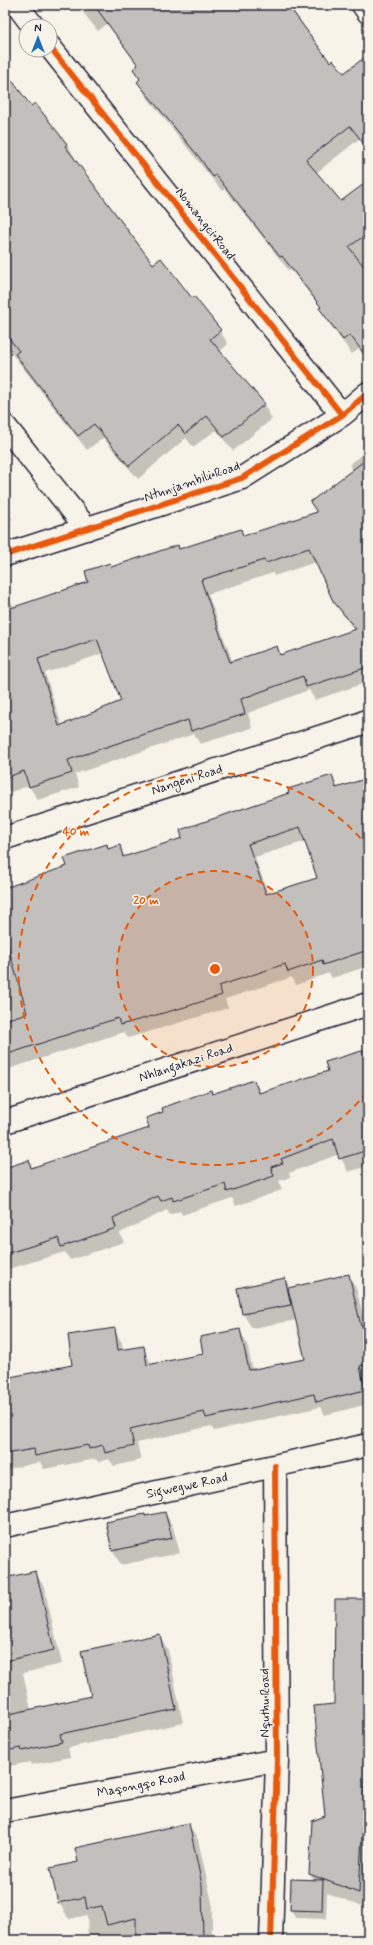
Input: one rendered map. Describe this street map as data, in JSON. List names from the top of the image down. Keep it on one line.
{"streets":{"street":["Nomangci Road","Ntunjambili Road","Nangeni Road","Nhlangakazi Road","Sigwegwe Road","Nquthu Road","Maqongqo Road"]},"crossings":[["Nomangci Road","Ntunjambili Road"],["Sigwegwe Road","Nquthu Road"],["Nquthu Road","Maqongqo Road"]],"north":"top","rings":["40 m","20 m"]}
